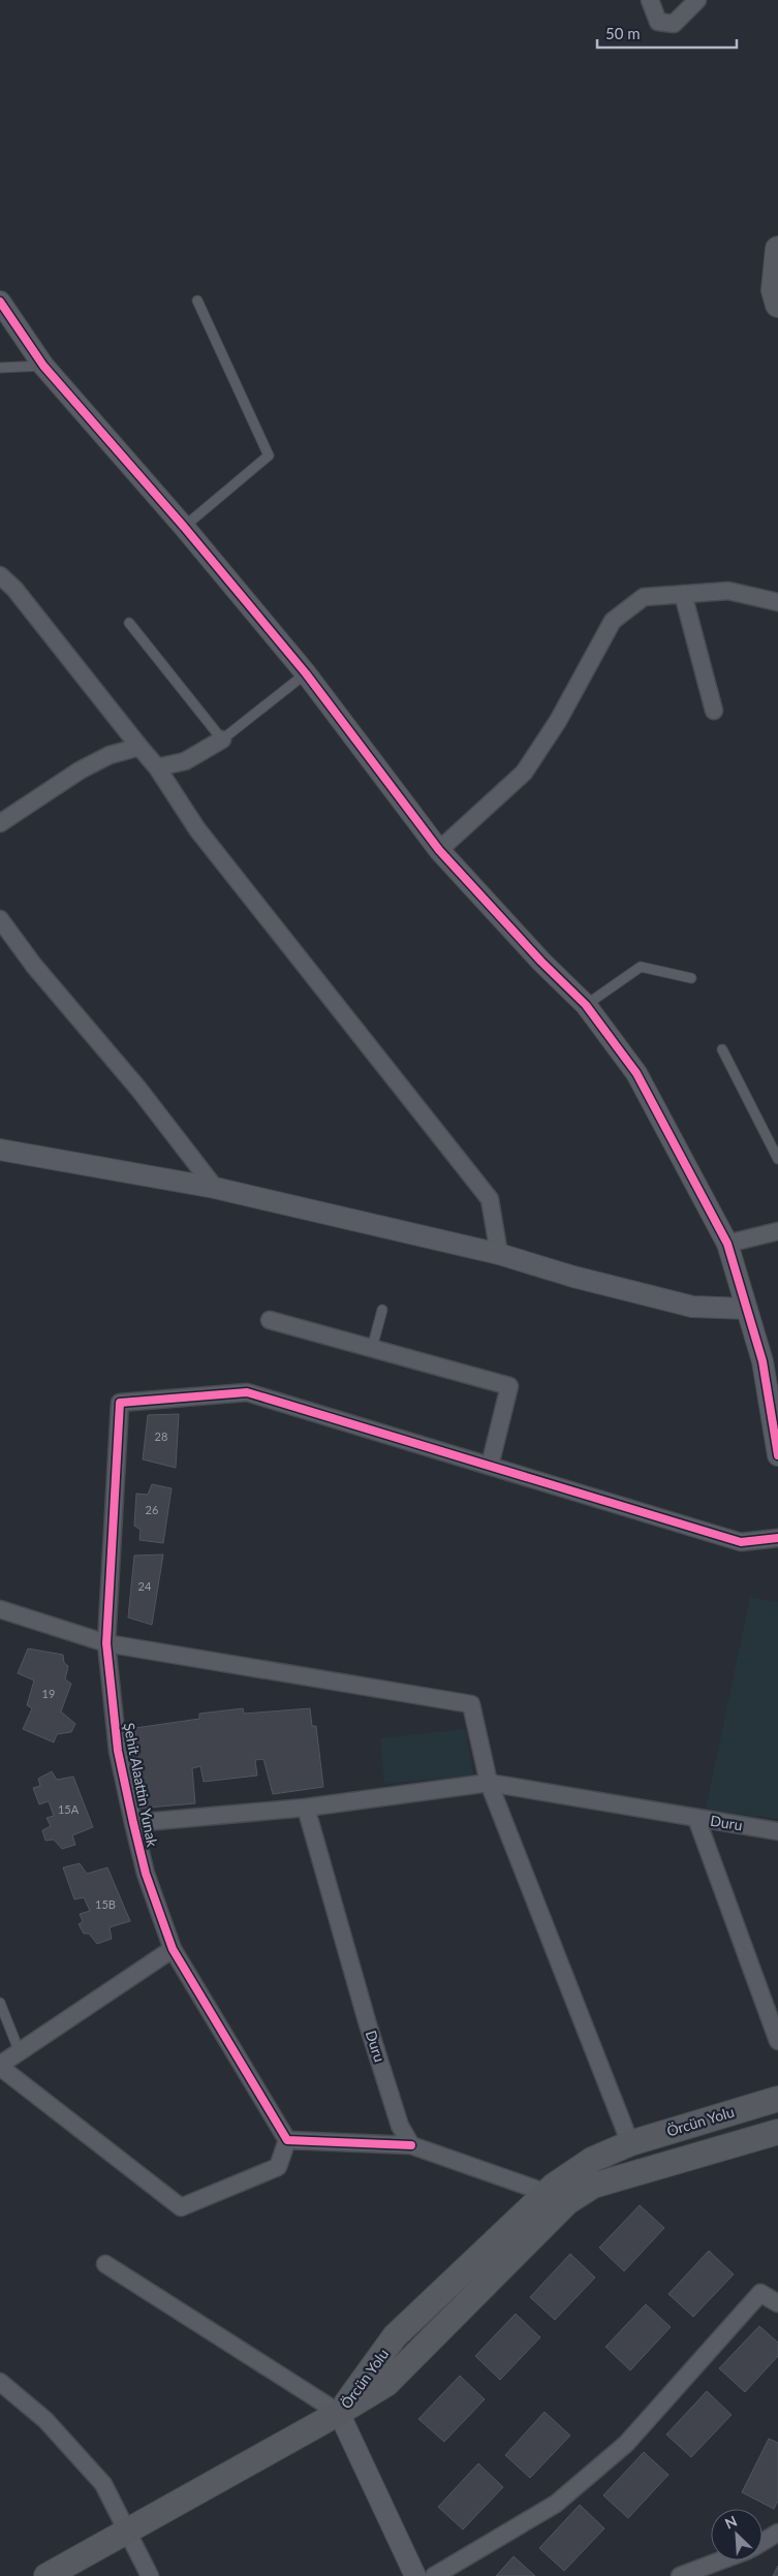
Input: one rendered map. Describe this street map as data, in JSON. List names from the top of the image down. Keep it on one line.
{"streets":{"main road":["Örcün Yolu"],"street":["Şehit Alaattin Yunak","Duru"]},"crossings":[["Şehit Alaattin Yunak","Duru"]],"house_numbers":["28","26","24","19","15A","15B"],"scale_bar":"50 m","north":"top left"}
